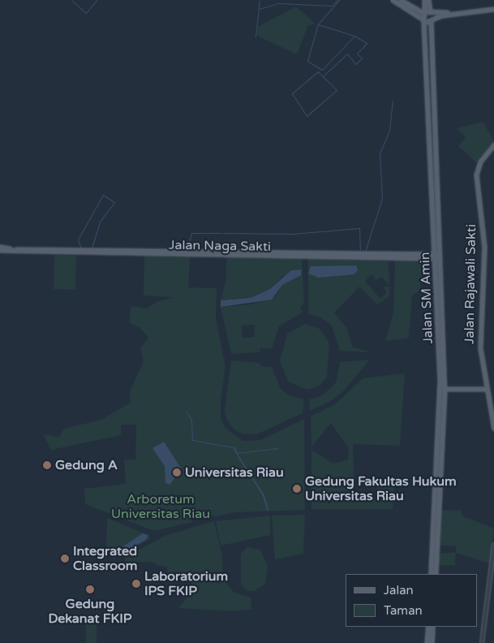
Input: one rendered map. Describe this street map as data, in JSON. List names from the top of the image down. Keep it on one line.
{"streets":{"main road":["Jalan Naga Sakti","Jalan Rajawali Sakti","Jalan SM Amin"]},"crossings":[["Jalan Naga Sakti","Jalan SM Amin"]],"parks":["Arboretum Universitas Riau"],"places":["Gedung A","Universitas Riau","Gedung Fakultas Hukum Universitas Riau","Integrated Classroom","Laboratorium IPS FKIP","Gedung Dekanat FKIP"],"legend":["Jalan","Taman"]}
